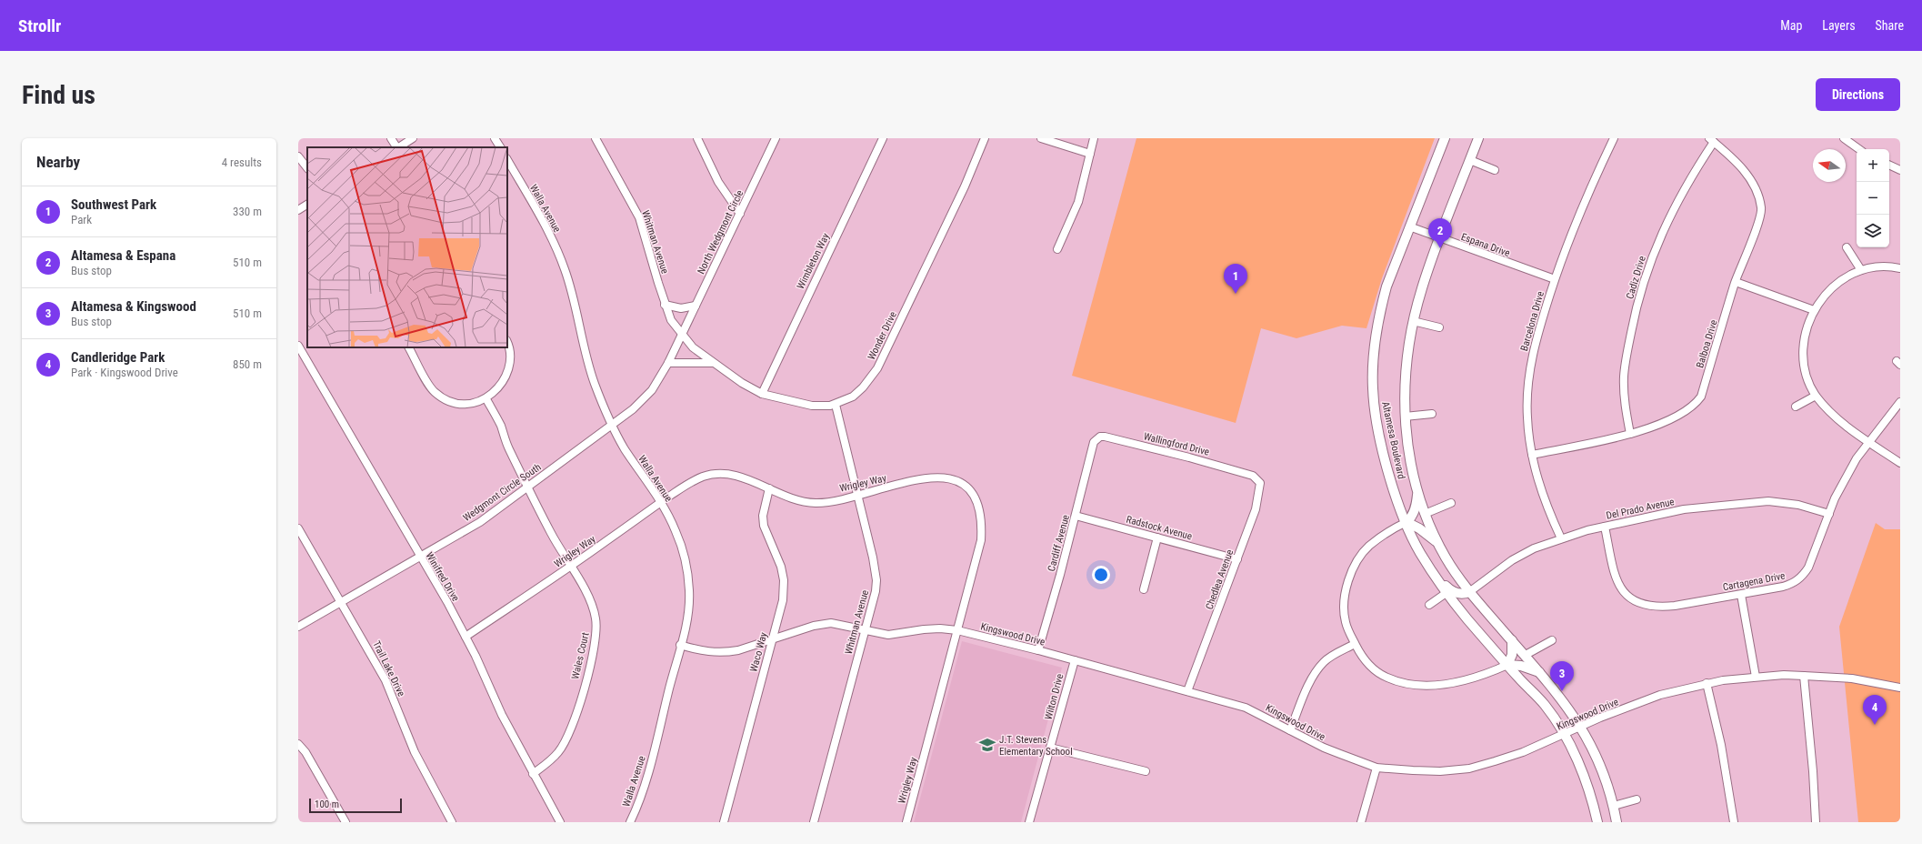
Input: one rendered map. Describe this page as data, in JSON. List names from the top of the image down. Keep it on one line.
{"streets":{"main road":["Altamesa Boulevard"],"street":["Walla Avenue","North Wedgmont Circle","Whitman Avenue","Espana Drive","Wimbleton Way","Cadiz Drive","Barcelona Drive","Wonder Drive","Balboa Drive","Wallingford Drive","Wrigley Way","Wedgmont Circle South","Del Prado Avenue","Radstock Avenue","Cardiff Avenue","Winifred Drive","Chedlea Avenue","Cartagena Drive","Kingswood Drive","Waco Way","Wales Court","Trail Lake Drive","Wilton Drive"]},"crossings":[["Walla Avenue","Wrigley Way"],["Walla Avenue","Wedgmont Circle South"],["Walla Avenue","Kingswood Drive"],["North Wedgmont Circle","Whitman Avenue"],["North Wedgmont Circle","Wonder Drive"],["North Wedgmont Circle","Wedgmont Circle South"],["Whitman Avenue","Wonder Drive"],["Whitman Avenue","Wrigley Way"],["Whitman Avenue","Wedgmont Circle South"],["Whitman Avenue","Kingswood Drive"],["Espana Drive","Barcelona Drive"],["Espana Drive","Altamesa Boulevard"],["Wimbleton Way","Wonder Drive"],["Cadiz Drive","Balboa Drive"],["Barcelona Drive","Balboa Drive"],["Barcelona Drive","Del Prado Avenue"],["Wonder Drive","Wedgmont Circle South"],["Altamesa Boulevard","Del Prado Avenue"],["Altamesa Boulevard","Kingswood Drive"],["Wallingford Drive","Cardiff Avenue"],["Wallingford Drive","Chedlea Avenue"],["Wrigley Way","Winifred Drive"],["Wrigley Way","Kingswood Drive"],["Wrigley Way","Waco Way"],["Wrigley Way","Wales Court"],["Wedgmont Circle South","Winifred Drive"],["Wedgmont Circle South","Wales Court"],["Wedgmont Circle South","Trail Lake Drive"],["Del Prado Avenue","Cartagena Drive"],["Radstock Avenue","Cardiff Avenue"],["Radstock Avenue","Chedlea Avenue"],["Cardiff Avenue","Kingswood Drive"],["Winifred Drive","Wales Court"],["Chedlea Avenue","Kingswood Drive"],["Kingswood Drive","Waco Way"],["Kingswood Drive","Wilton Drive"]],"places":{"school or university":["J.T. Stevens Elementary School"]},"scale_bar":"100 m","north":"left","page":{"header":"Strollr","nav":["Map","Layers","Share"],"buttons":"Directions","title":"Find us","heading":["Nearby","4 results"],"map_buttons":["+","−"],"list":[{"mark":"1","name":"Southwest Park","note":"Park","value":"330 m"},{"mark":"2","name":"Altamesa & Espana","note":"Bus stop","value":"510 m"},{"mark":"3","name":"Altamesa & Kingswood","note":"Bus stop","value":"510 m"},{"mark":"4","name":"Candleridge Park","note":"Park · Kingswood Drive","value":"850 m"}],"pins":["2","1","3","4"],"scale":"100 m"}}
